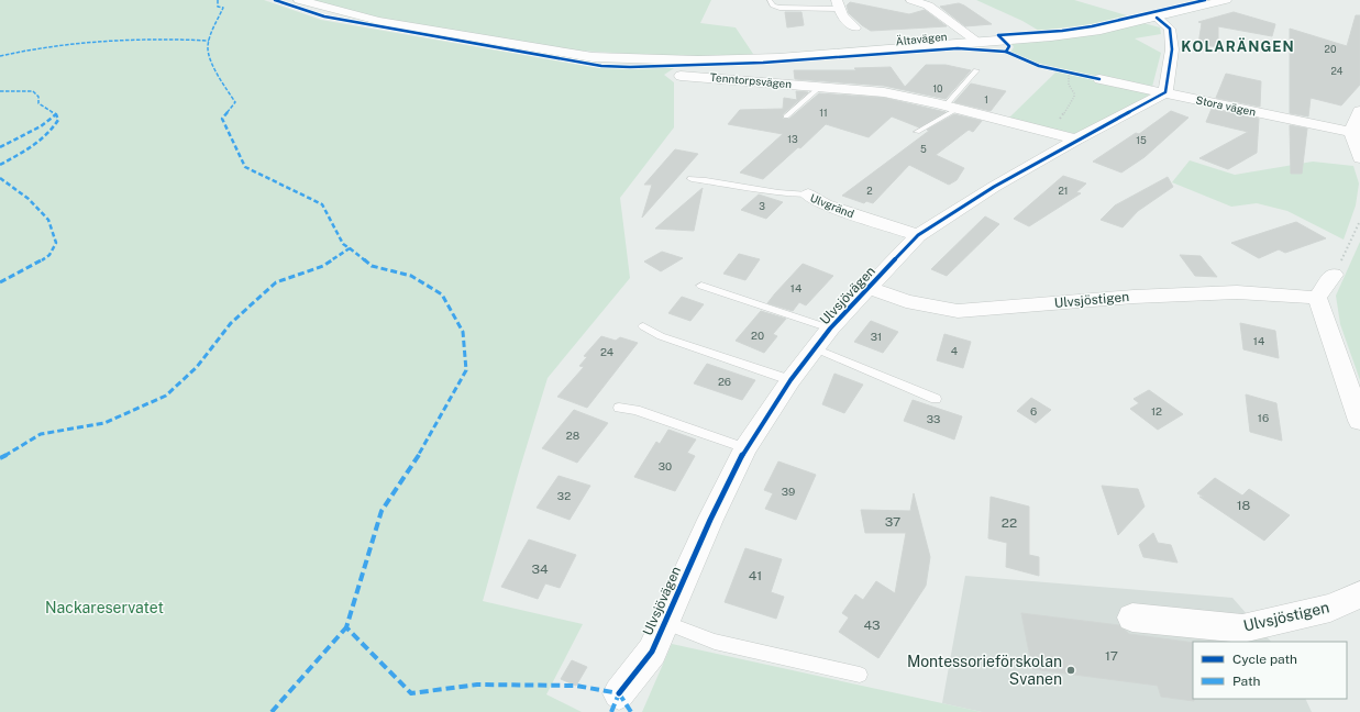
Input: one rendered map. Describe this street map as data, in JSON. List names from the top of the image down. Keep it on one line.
{"streets":{"main road":["Ältavägen"],"street":["Tenntorpsvägen","Stora vägen","Ulvgränd","Ulvsjövägen","Ulvsjöstigen"]},"crossings":[["Tenntorpsvägen","Ulvsjövägen"],["Stora vägen","Ulvsjövägen"],["Ulvgränd","Ulvsjövägen"],["Ulvsjövägen","Ulvsjöstigen"]],"districts":["KOLARÄNGEN"],"parks":["Nackareservatet"],"places":["Montessorieförskolan Svanen"],"house_numbers":["20","24","10","1","11","13","15","5","2","21","3","14","20","31","14","4","24","26","6","12","16","33","28","30","39","32","18","37","22","34","41","43","17"],"legend":["Cycle path","Path"]}
